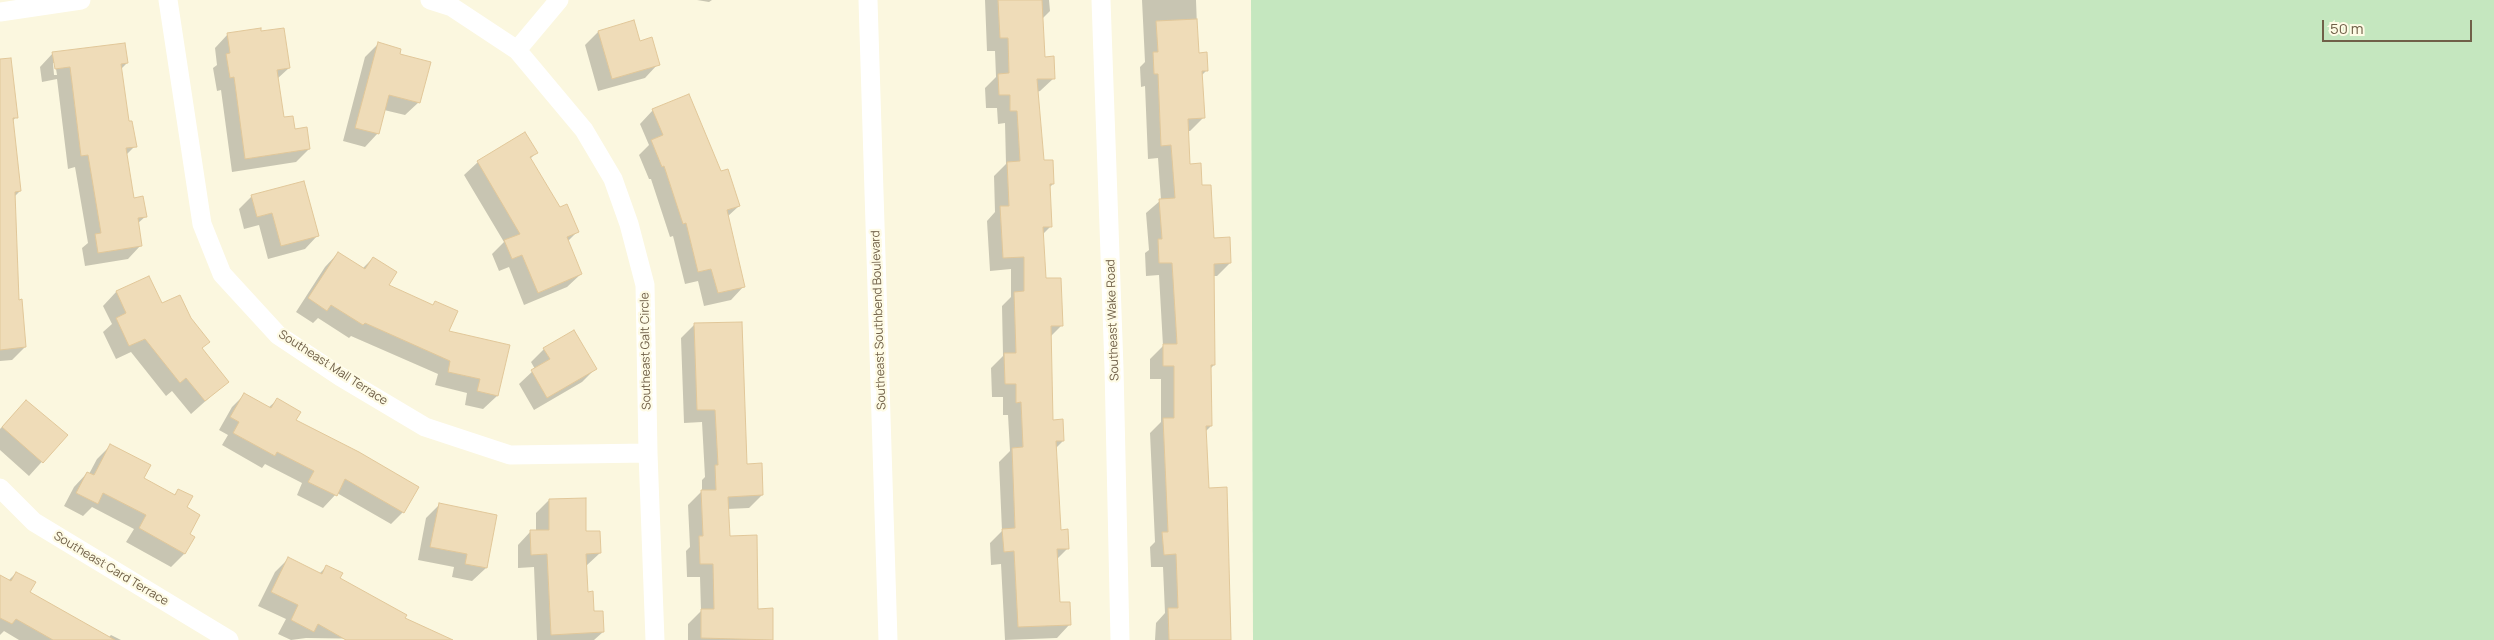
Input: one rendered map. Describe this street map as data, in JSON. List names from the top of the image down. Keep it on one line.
{"streets":{"street":["Southeast Southbend Boulevard","Southeast Wake Road","Southeast Galt Circle","Southeast Mall Terrace","Southeast Card Terrace"]},"crossings":[["Southeast Galt Circle","Southeast Mall Terrace"]],"scale_bar":"50 m"}
